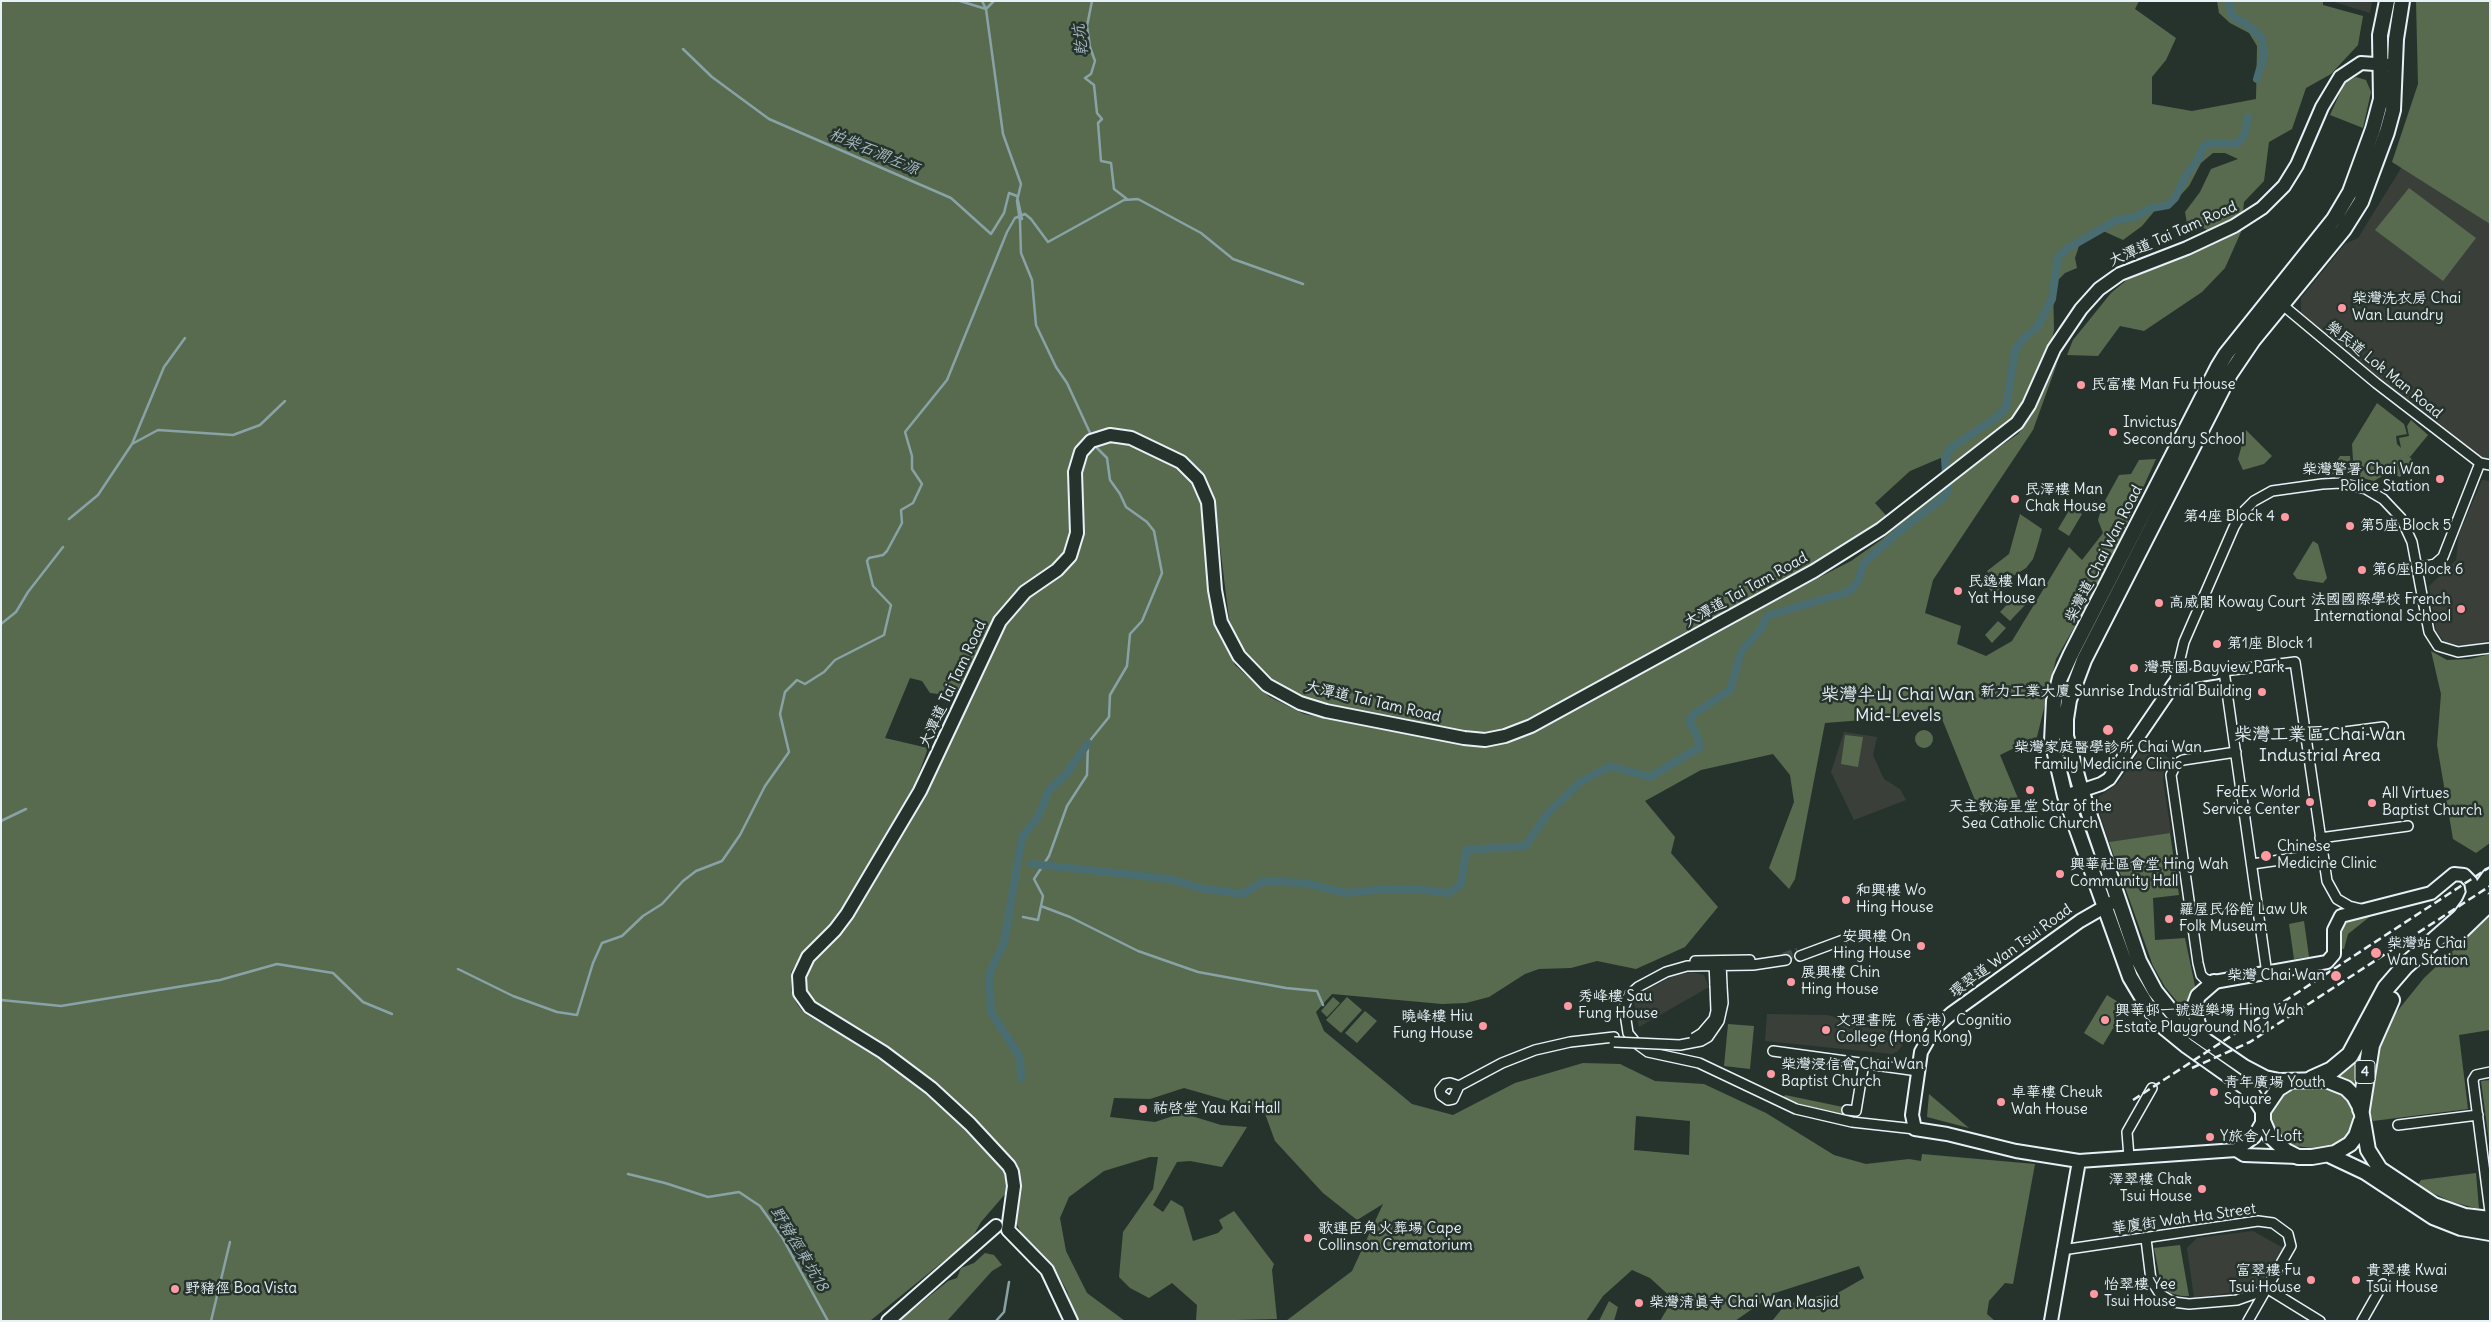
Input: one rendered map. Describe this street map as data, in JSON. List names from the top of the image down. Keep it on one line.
{"streets":{"highway":["4"],"main road":["大潭道 Tai Tam Road","柴灣道 Chai Wan Road","環翠道 Wan Tsui Road"],"street":["樂民道 Lok Man Road","華廈街 Wah Ha Street"]},"crossings":[["大潭道 Tai Tam Road","柴灣道 Chai Wan Road"],["樂民道 Lok Man Road","柴灣道 Chai Wan Road"],["柴灣道 Chai Wan Road","環翠道 Wan Tsui Road"],["柴灣道 Chai Wan Road","4"]],"districts":["柴灣半山 Chai Wan Mid-Levels","柴灣工業區 Chai Wan Industrial Area"],"water":["乾坑","柏柴石澗左源","野豬徑東坑18"],"places":["柴灣洗衣房 Chai Wan Laundry","民富樓 Man Fu House","Invictus Secondary School","柴灣警署 Chai Wan Police Station","民澤樓 Man Chak House","第4座 Block 4","第5座 Block 5","第6座 Block 6","民逸樓 Man Yat House","高威閣 Koway Court","法國國際學校 French International School","第1座 Block 1","灣景園 Bayview Park","新力工業大廈 Sunrise Industrial Building","柴灣家庭醫學診所 Chai Wan Family Medicine Clinic","天主教海星堂 Star of the Sea Catholic Church","FedEx World Service Center","All Virtues Baptist Church","Chinese Medicine Clinic","興華社區會堂 Hing Wah Community Hall","和興樓 Wo Hing House","羅屋民俗館 Law Uk Folk Museum","安興樓 On Hing House","柴灣站 Chai Wan Station","柴灣 Chai Wan","展興樓 Chin Hing House","秀峰樓 Sau Fung House","興華邨一號遊樂場 Hing Wah Estate Playground No.1","曉峰樓 Hiu Fung House","文理書院（香港）Cognitio College (Hong Kong)","柴灣浸信會 Chai Wan Baptist Church","青年廣場 Youth Square","卓華樓 Cheuk Wah House","祐啓堂 Yau Kai Hall","Y旅舍 Y-Loft","澤翠樓 Chak Tsui House","歌連臣角火葬場 Cape Collinson Crematorium","富翠樓 Fu Tsui House","貴翠樓 Kwai Tsui House","野豬徑 Boa Vista","怡翠樓 Yee Tsui House","柴灣清真寺 Chai Wan Masjid"]}
